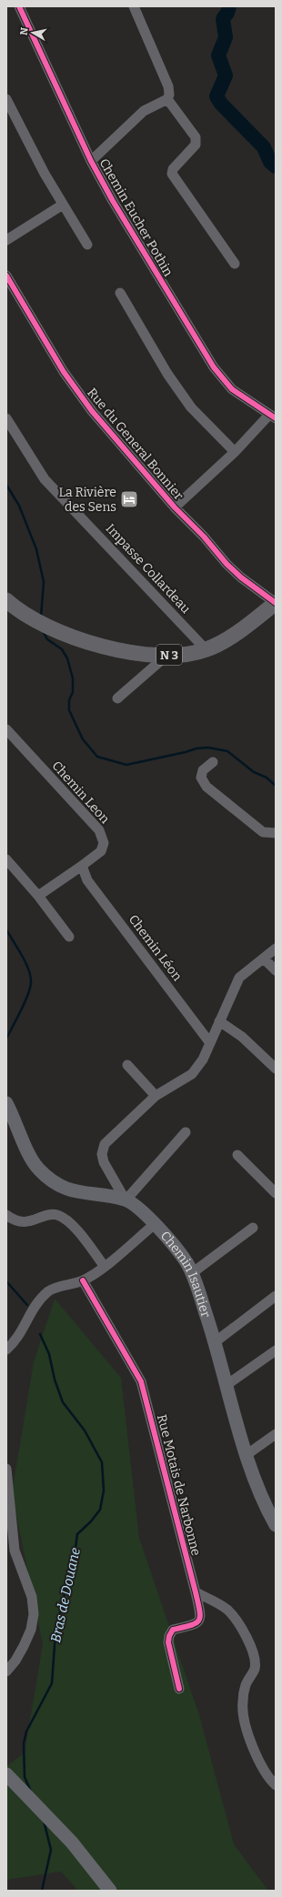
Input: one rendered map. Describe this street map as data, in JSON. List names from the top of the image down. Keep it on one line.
{"streets":{"main road":["N 3","Chemin Isautier"],"street":["Chemin Eucher Pothin","Rue du General Bonnier","Impasse Collardeau","Chemin Leon","Chemin Léon","Rue Motais de Narbonne"]},"crossings":[["Rue du General Bonnier","N 3"],["Impasse Collardeau","N 3"],["Chemin Leon","Chemin Léon"]],"water":["Bras de Douane"],"places":{"hotel":["La Rivière des Sens"]},"north":"left"}
